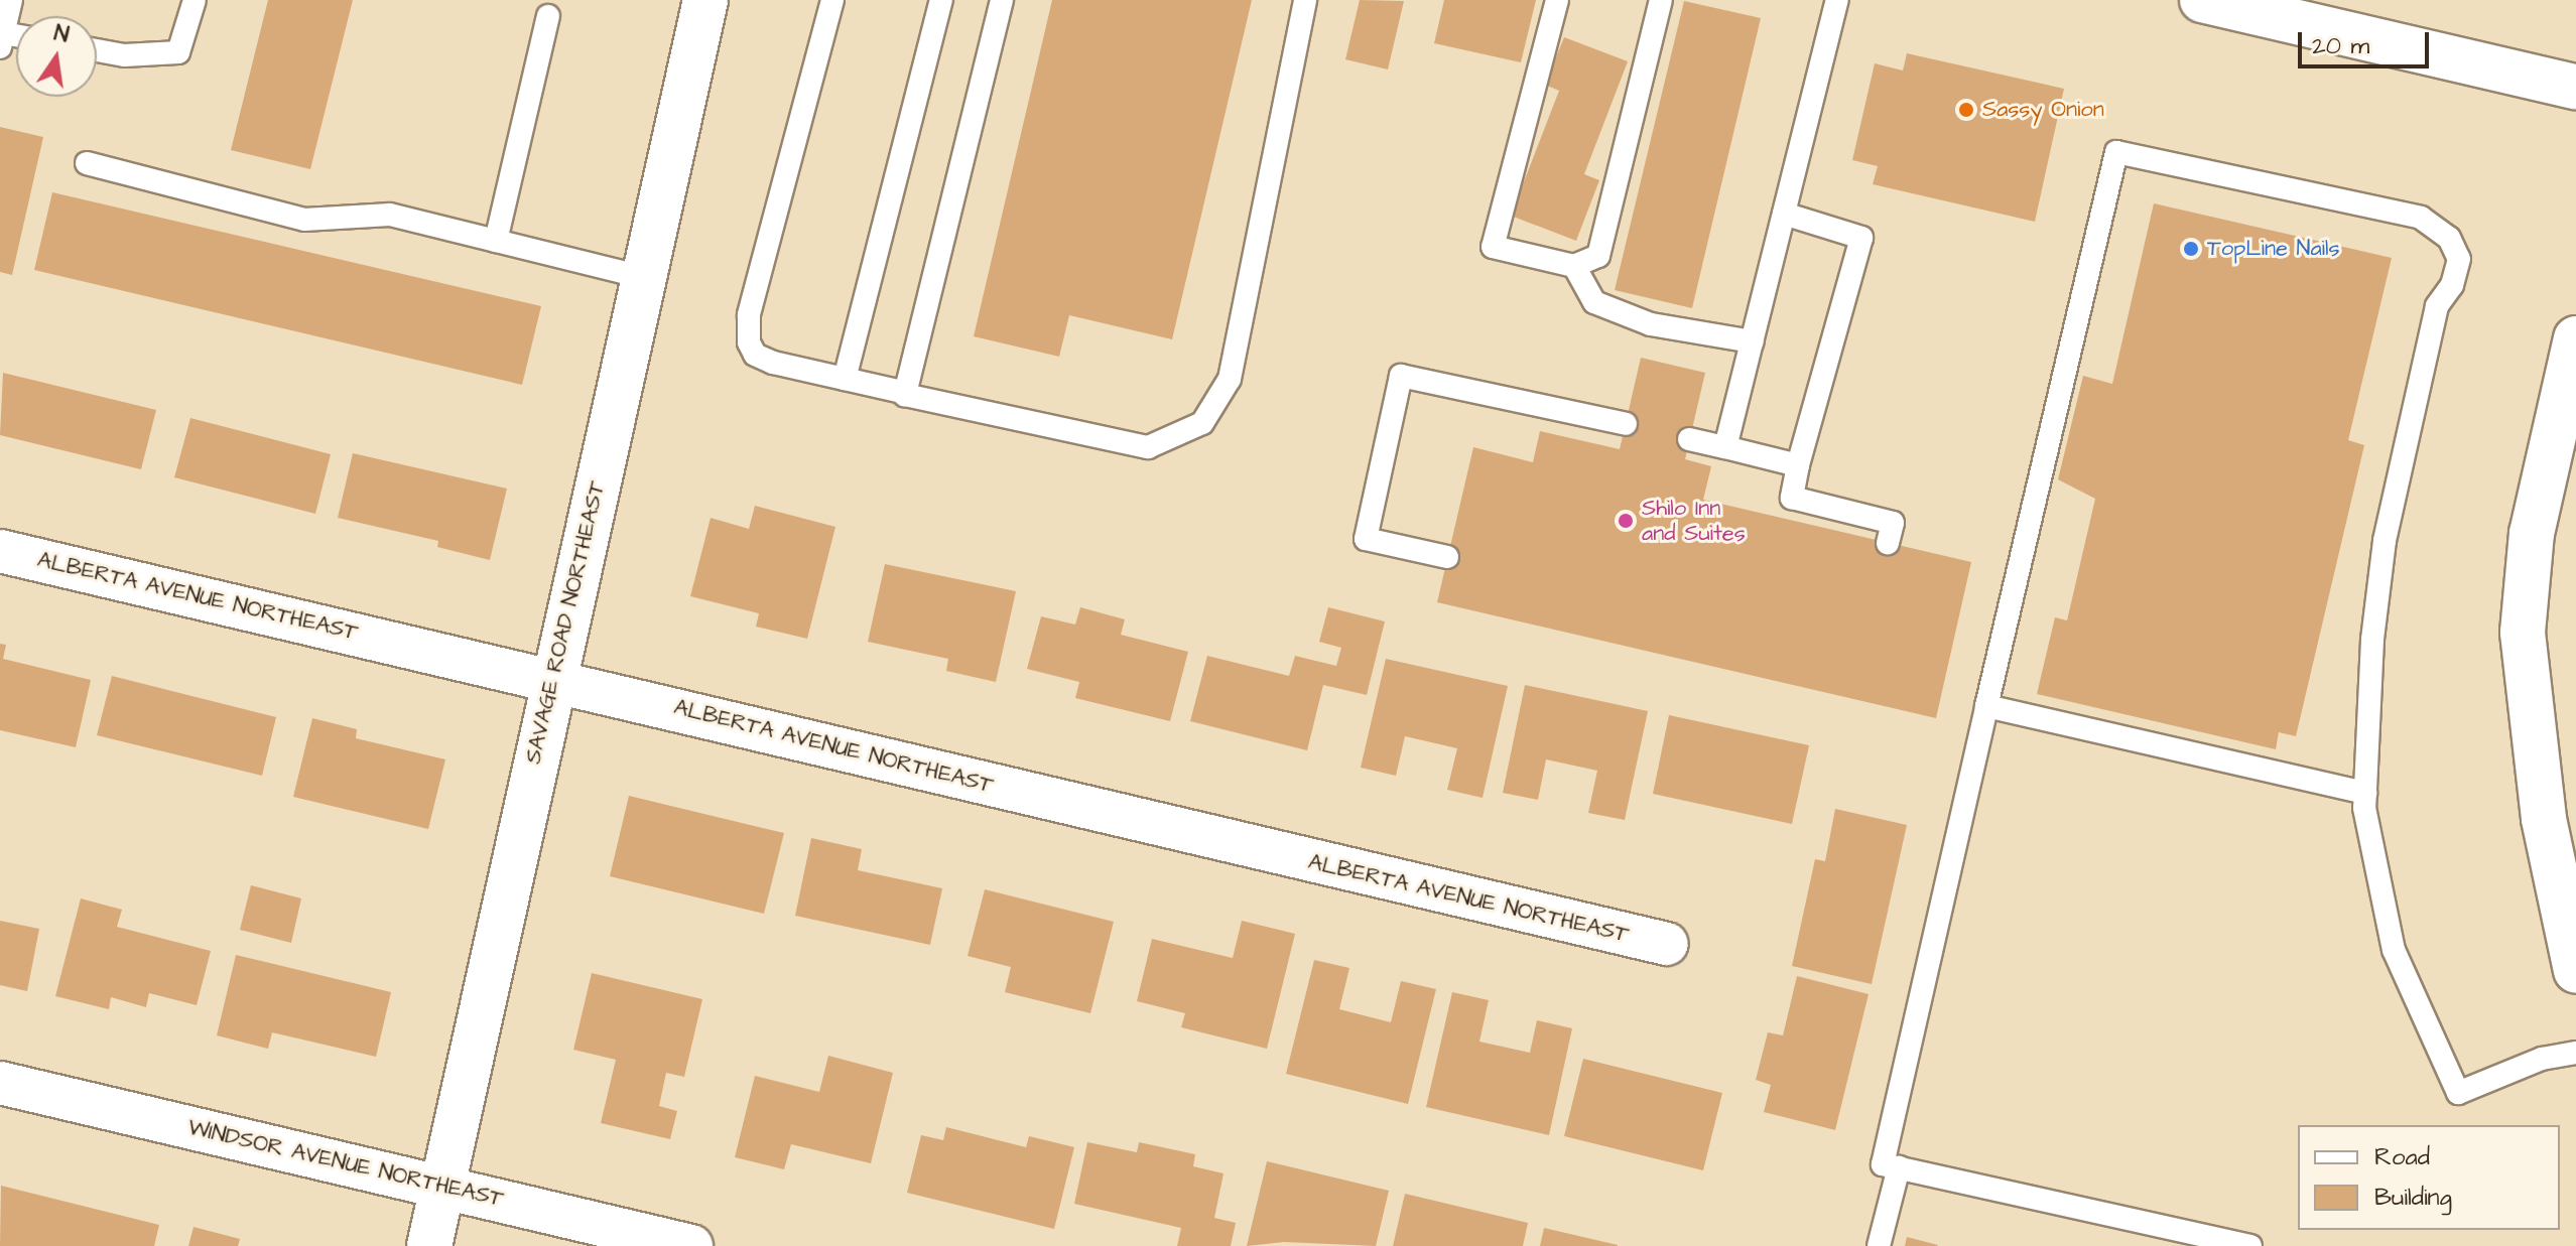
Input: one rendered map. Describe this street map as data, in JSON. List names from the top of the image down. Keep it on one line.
{"streets":{"street":["ALBERTA AVENUE NORTHEAST","SAVAGE ROAD NORTHEAST","WINDSOR AVENUE NORTHEAST"]},"crossings":[["ALBERTA AVENUE NORTHEAST","SAVAGE ROAD NORTHEAST"],["SAVAGE ROAD NORTHEAST","WINDSOR AVENUE NORTHEAST"]],"places":["Sassy Onion","TopLine Nails","Shilo Inn and Suites"],"legend":["Road","Building"],"scale_bar":"20 m","north":"top"}
